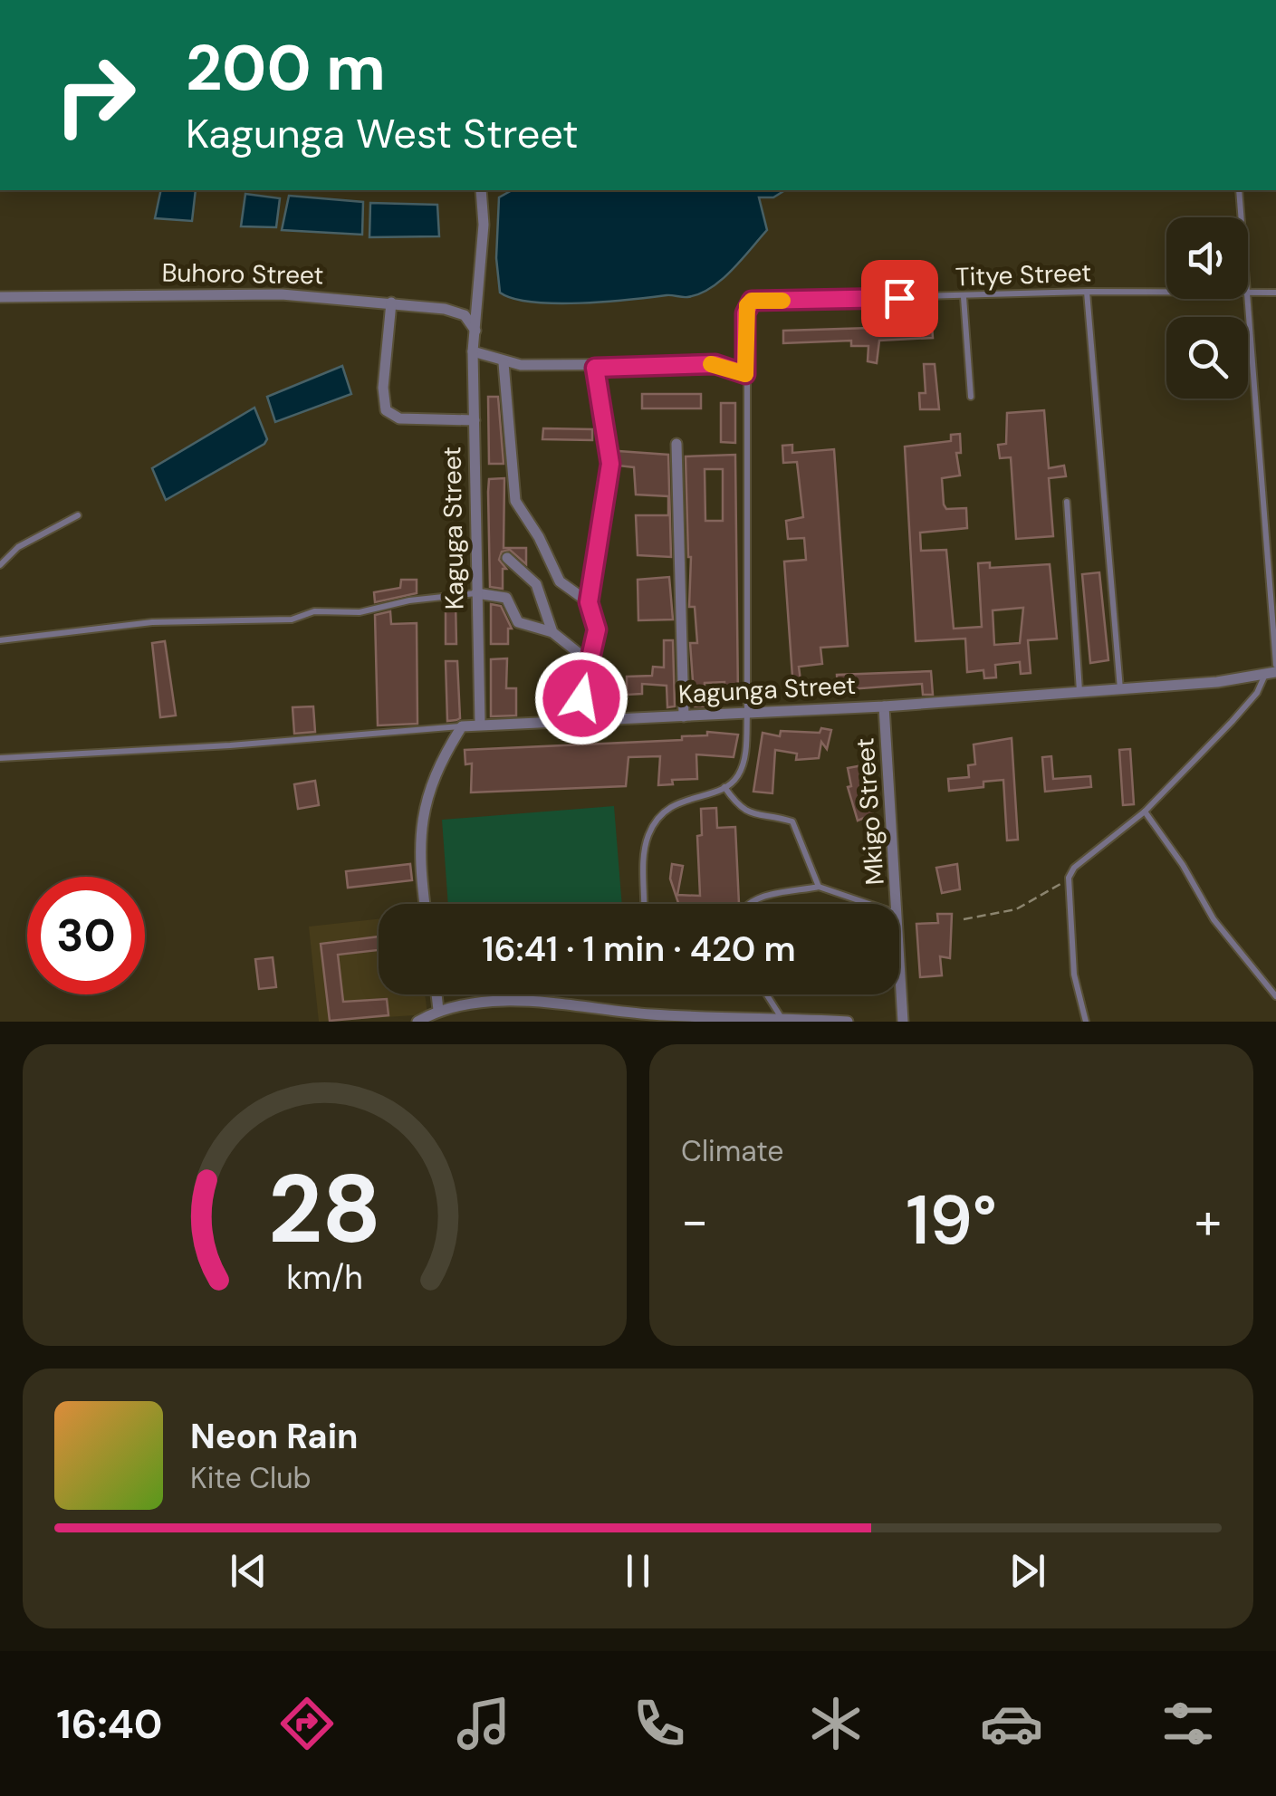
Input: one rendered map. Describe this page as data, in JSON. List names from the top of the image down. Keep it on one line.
{"streets":{"street":["Buhoro Street","Kaguga Street","Kagunga Street","Mkigo Street"],"lane":["Titye Street"]},"crossings":[["Buhoro Street","Kaguga Street"],["Titye Street","Kagunga Street"],["Kaguga Street","Kagunga Street"],["Kagunga Street","Mkigo Street"]],"page":{"turn":["200 m","Kagunga West Street"],"limit":"30","trip":"16:41 · 1 min · 420 m","tile":"Climate","heat":["−","19°","+"],"song":["Neon Rain","Kite Club"],"tabs":"16:40","gauge":["28","km/h"]}}
